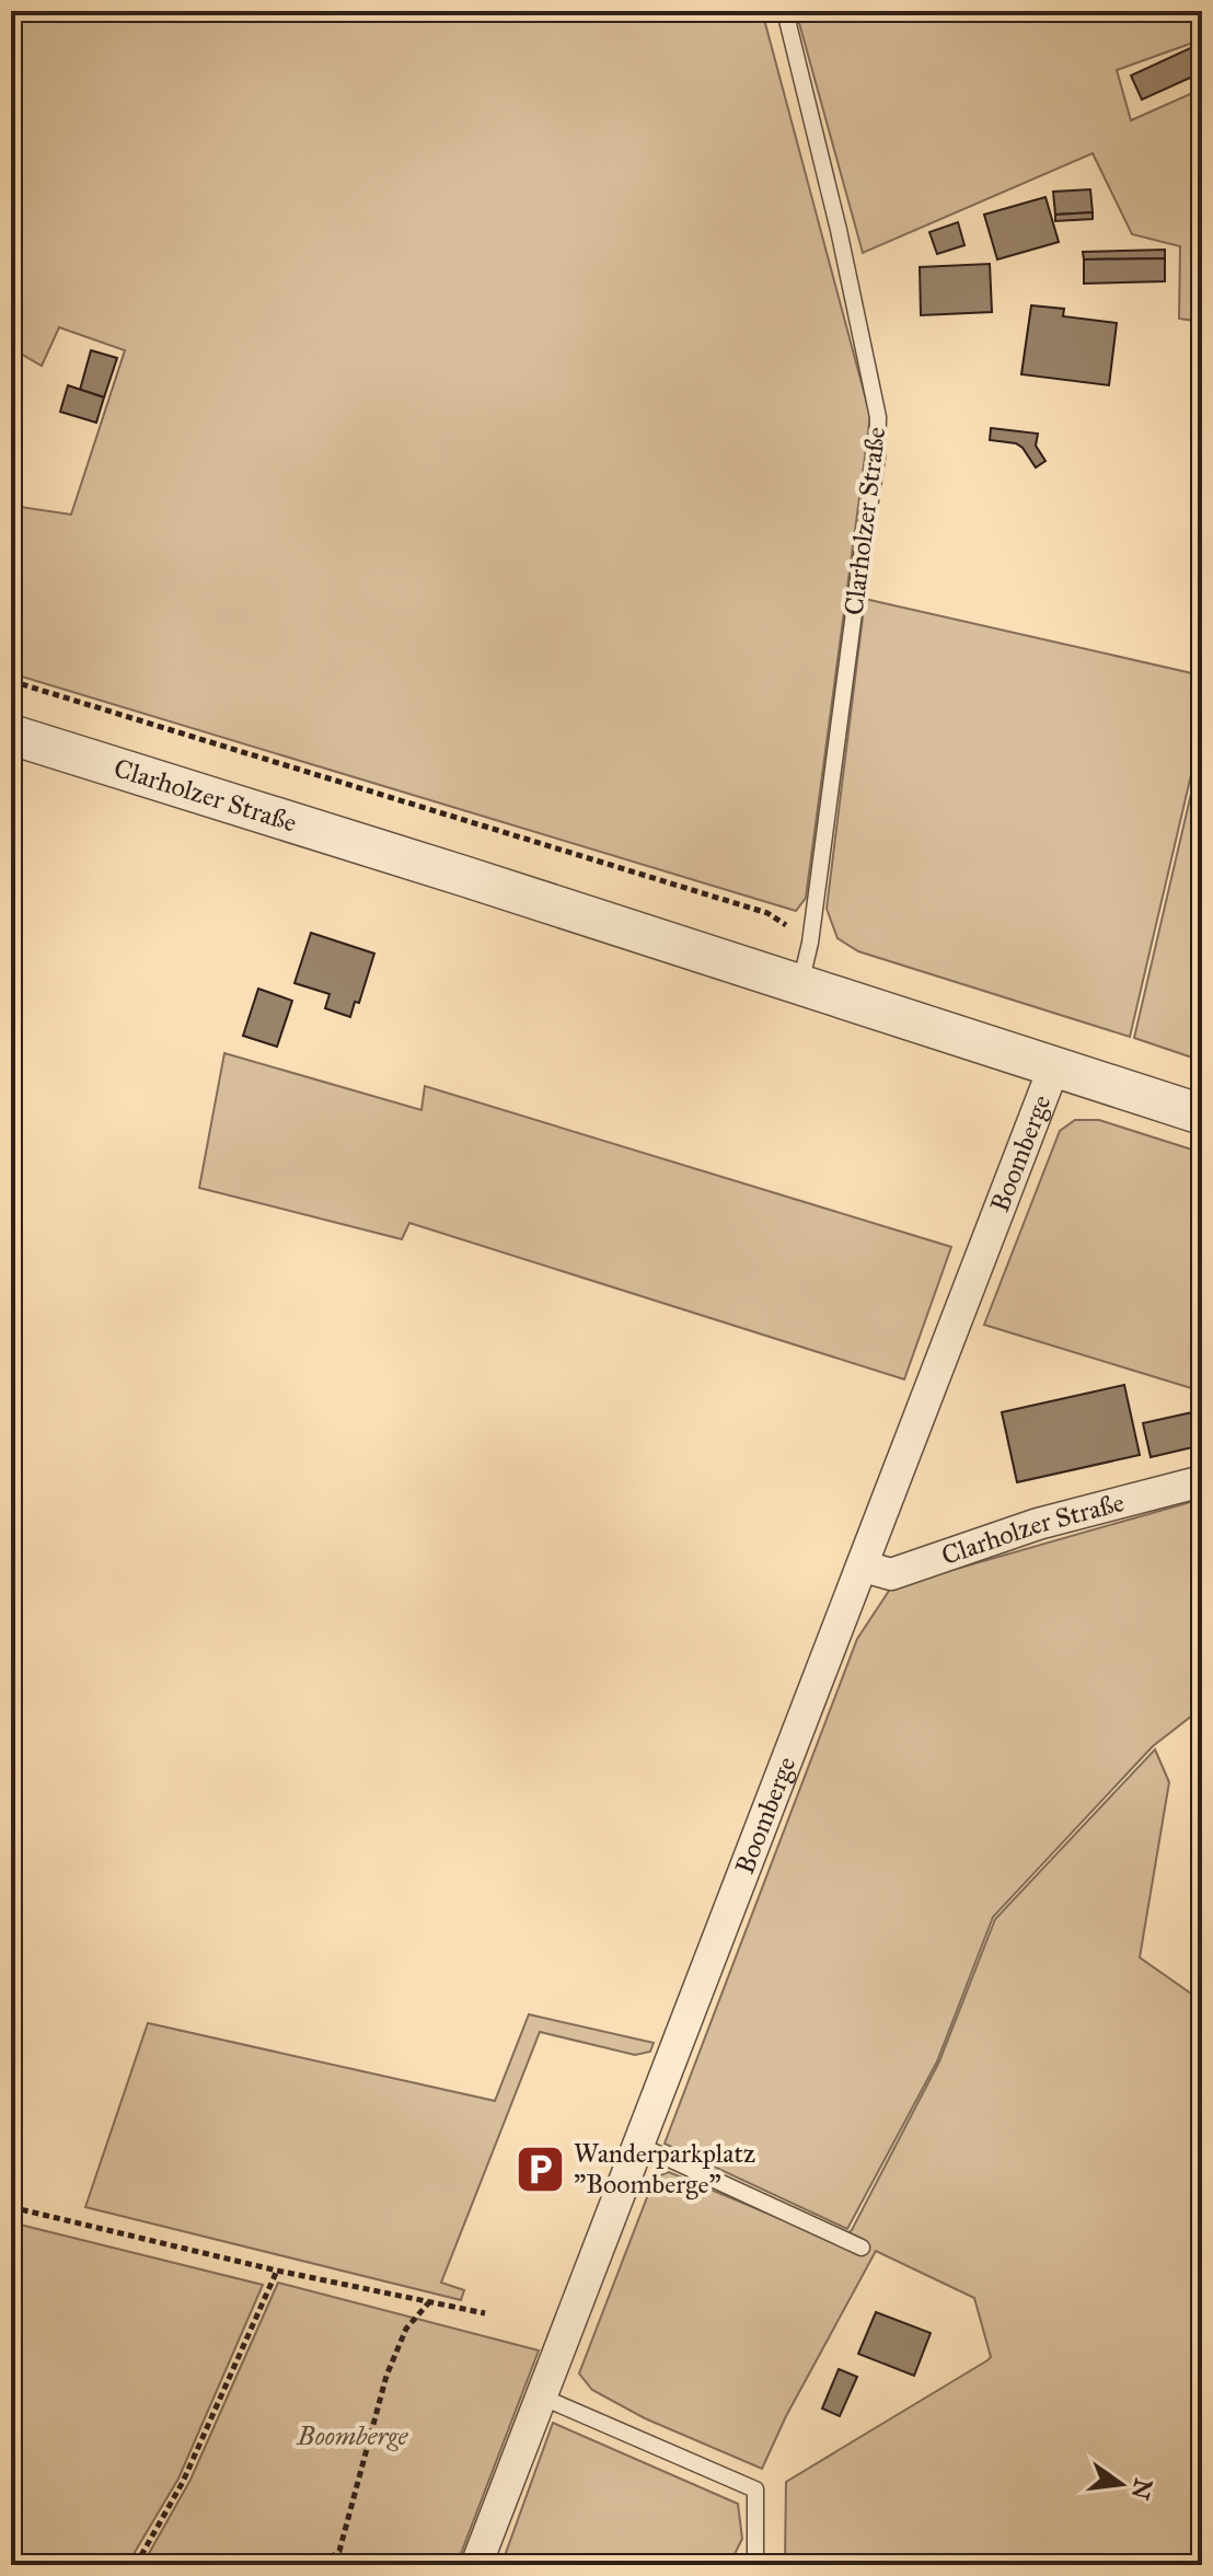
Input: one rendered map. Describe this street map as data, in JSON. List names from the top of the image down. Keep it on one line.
{"streets":{"street":["Clarholzer Straße","Boomberge"]},"crossings":[["Clarholzer Straße","Boomberge"]],"parks":["Boomberge"],"places":{"parking":["Wanderparkplatz \"Boomberge\""]},"north":"right"}
